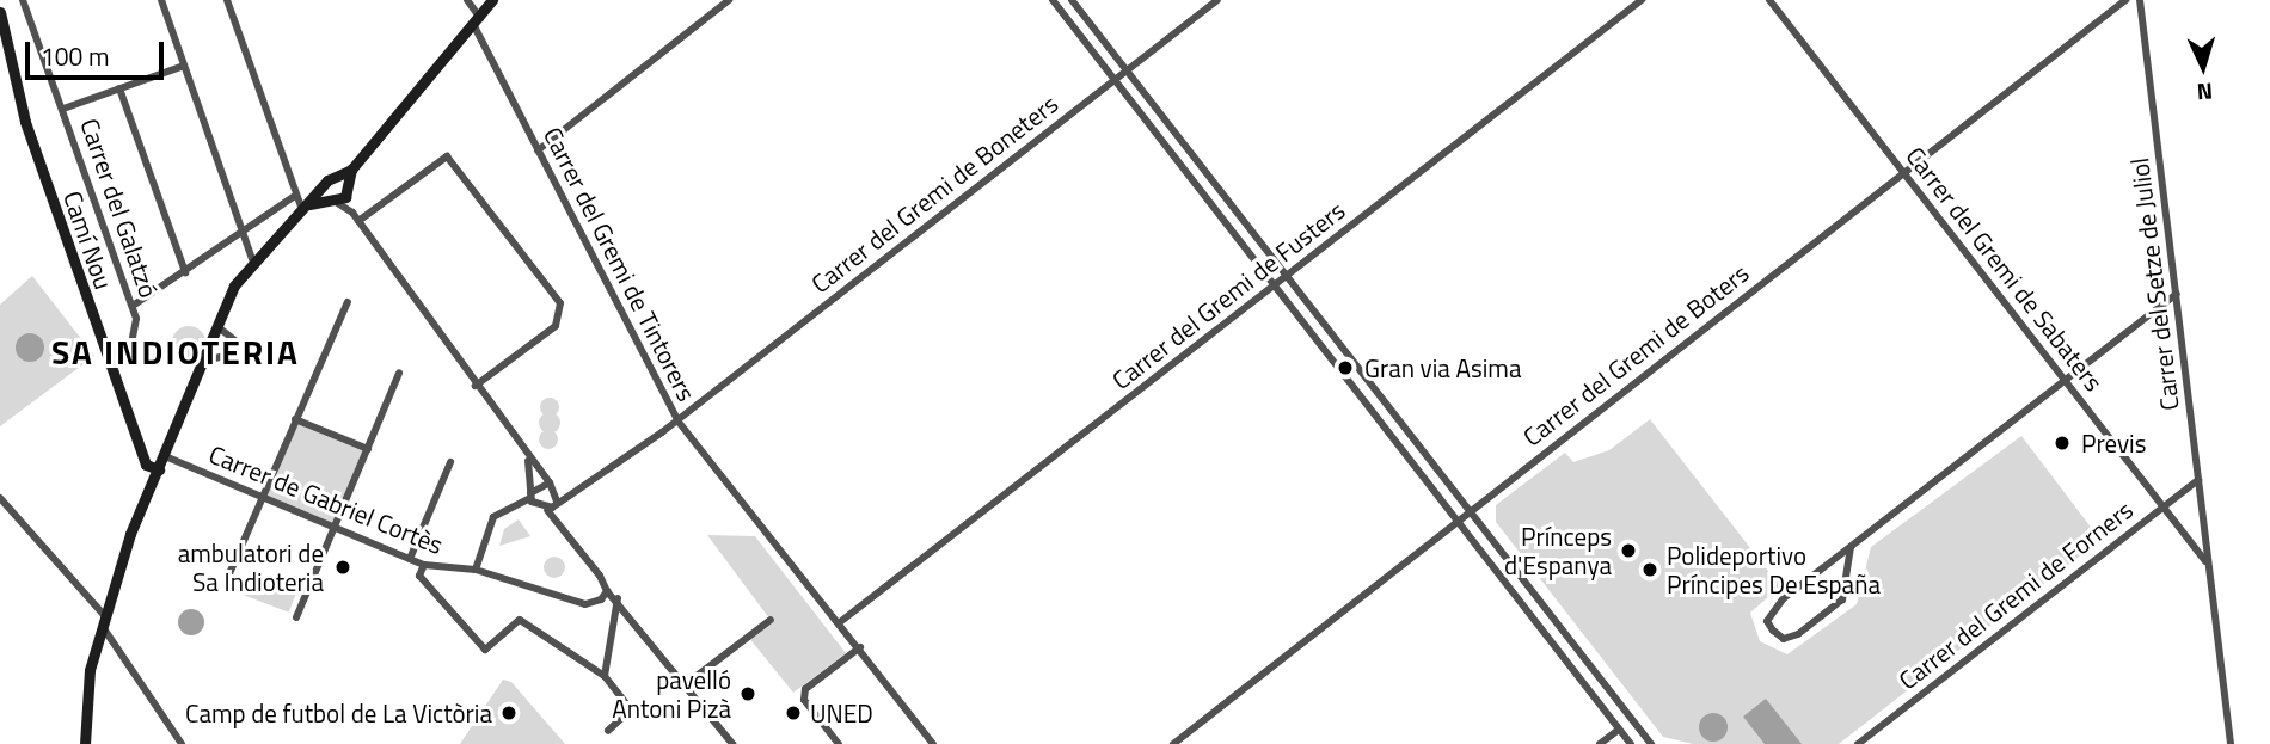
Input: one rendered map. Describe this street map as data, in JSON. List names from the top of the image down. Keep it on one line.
{"streets":{"street":["Carrer del Gremi de Boneters","Carrer del Galatzó","Camí Nou","Carrer del Gremi de Tintorers","Carrer del Gremi de Sabaters","Carrer del Setze de Juliol","Carrer del Gremi de Fusters","Carrer del Gremi de Boters","Carrer de Gabriel Cortès","Carrer del Gremi de Forners"]},"crossings":[["Carrer del Gremi de Boneters","Carrer del Gremi de Tintorers"],["Carrer del Galatzó","Camí Nou"],["Carrer del Gremi de Tintorers","Carrer del Gremi de Fusters"],["Carrer del Gremi de Sabaters","Carrer del Setze de Juliol"],["Carrer del Gremi de Sabaters","Carrer del Gremi de Boters"],["Carrer del Gremi de Sabaters","Carrer del Gremi de Forners"],["Carrer del Setze de Juliol","Carrer del Gremi de Forners"]],"districts":["SA INDIOTERIA"],"places":["Gran via Asima","Previs","Prínceps d'Espanya","ambulatori de Sa Indioteria","Polideportivo Príncipes De España","pavelló Antoni Pizà","Camp de futbol de La Victòria","UNED"],"scale_bar":"100 m","north":"bottom"}
